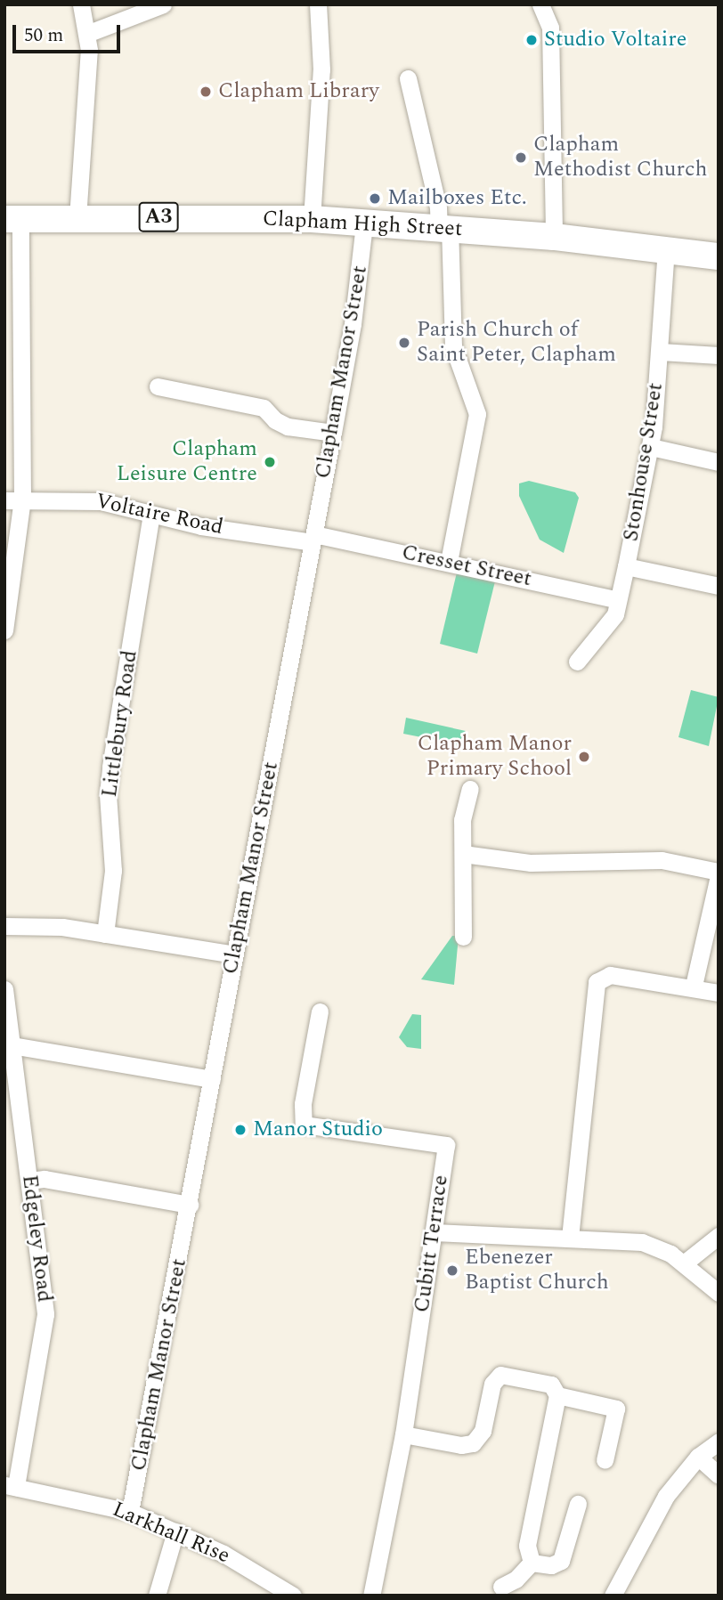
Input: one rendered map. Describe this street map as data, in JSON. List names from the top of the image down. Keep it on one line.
{"streets":{"highway":["A3","Clapham High Street"],"street":["Clapham Manor Street","Stonhouse Street","Voltaire Road","Cresset Street","Littlebury Road","Edgeley Road","Cubitt Terrace","Larkhall Rise"]},"crossings":[["Clapham High Street","Clapham Manor Street"],["Clapham High Street","Stonhouse Street"],["Clapham Manor Street","Voltaire Road"],["Clapham Manor Street","Cresset Street"],["Clapham Manor Street","Larkhall Rise"],["Stonhouse Street","Cresset Street"],["Voltaire Road","Cresset Street"],["Voltaire Road","Littlebury Road"],["Edgeley Road","Larkhall Rise"]],"places":["Studio Voltaire","Clapham Library","Clapham Methodist Church","Mailboxes Etc.","Parish Church of Saint Peter, Clapham","Clapham Leisure Centre","Clapham Manor Primary School","Manor Studio","Ebenezer Baptist Church"],"scale_bar":"50 m"}
